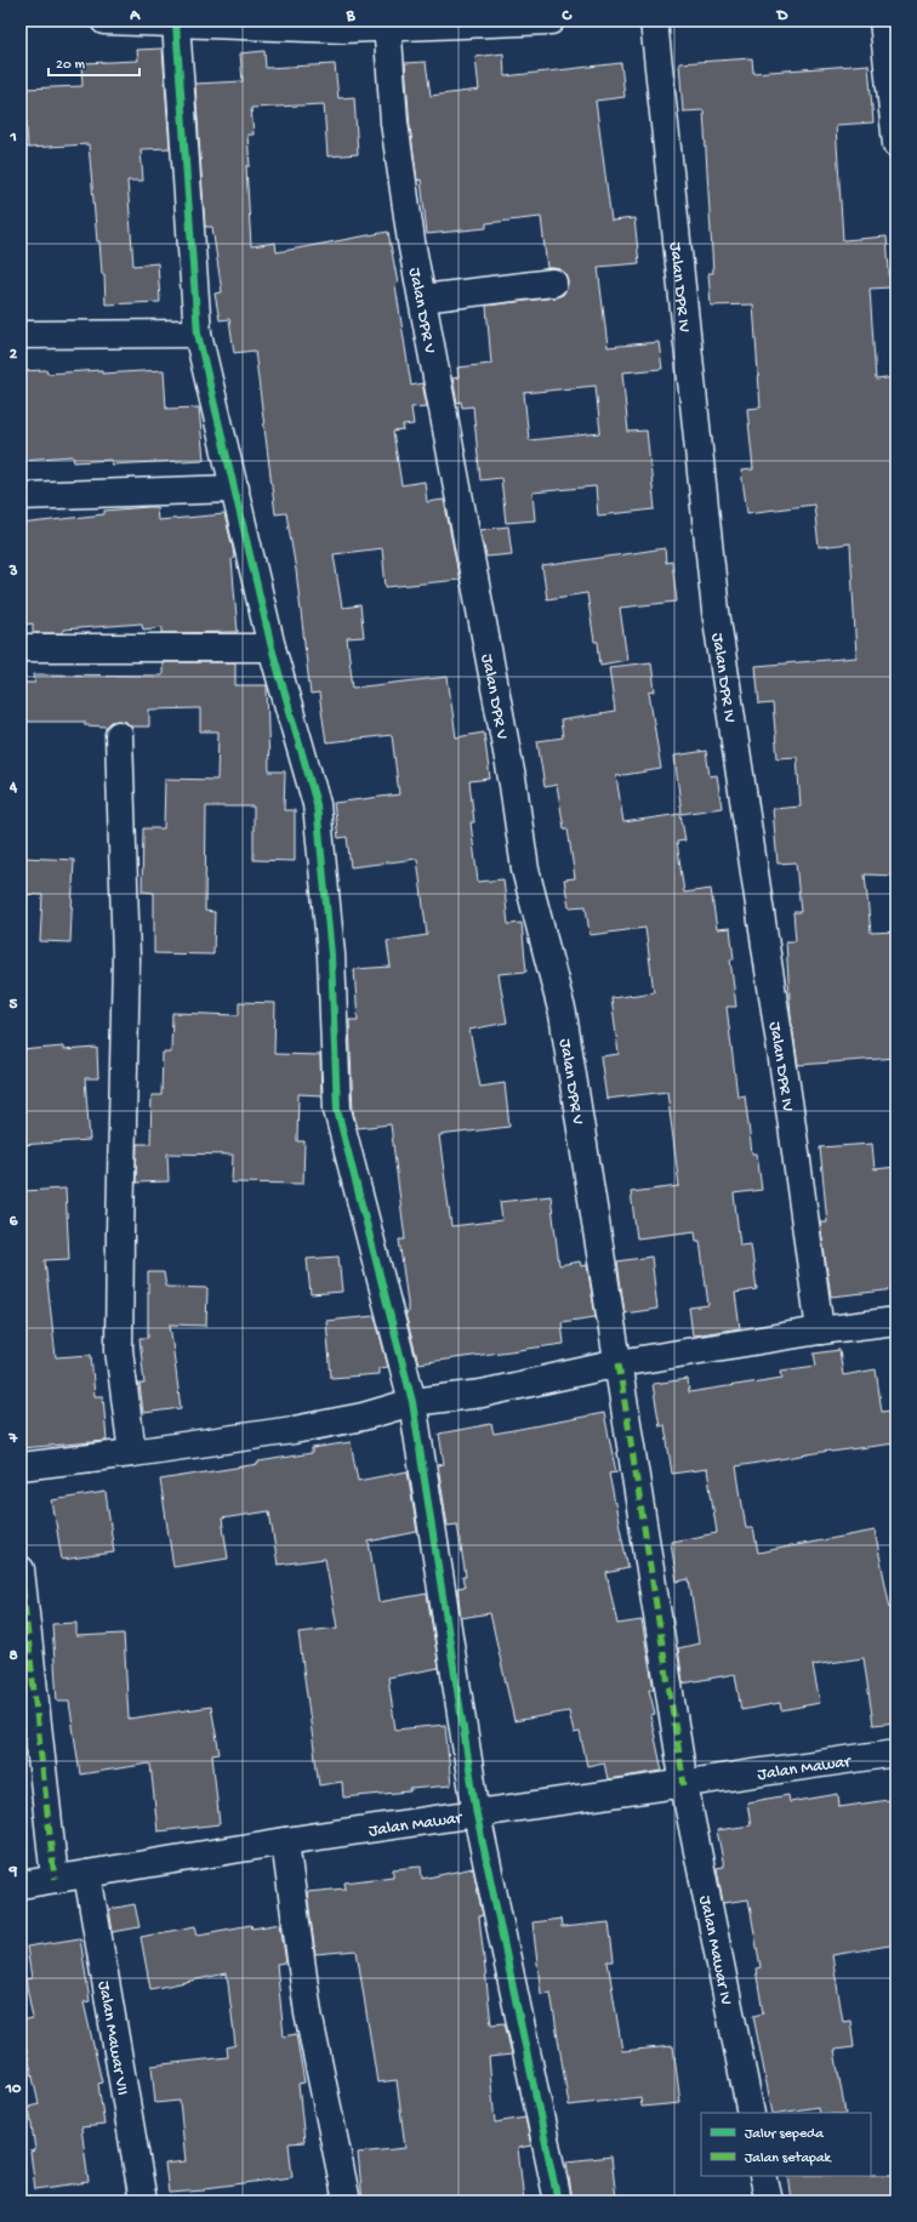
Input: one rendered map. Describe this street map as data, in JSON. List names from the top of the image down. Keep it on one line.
{"streets":{"street":["Jalan DPR IV","Jalan DPR V","Jalan Mawar","Jalan Mawar IV","Jalan Mawar VII"]},"crossings":[["Jalan DPR V","Jalan Mawar"],["Jalan DPR V","Jalan Mawar IV"],["Jalan Mawar","Jalan Mawar IV"],["Jalan Mawar","Jalan Mawar VII"]],"legend":["Jalur sepeda","Jalan setapak"],"scale_bar":"20 m","grid":{"columns":["A","B","C","D"],"rows":["1","2","3","4","5","6","7","8","9","10"]}}
